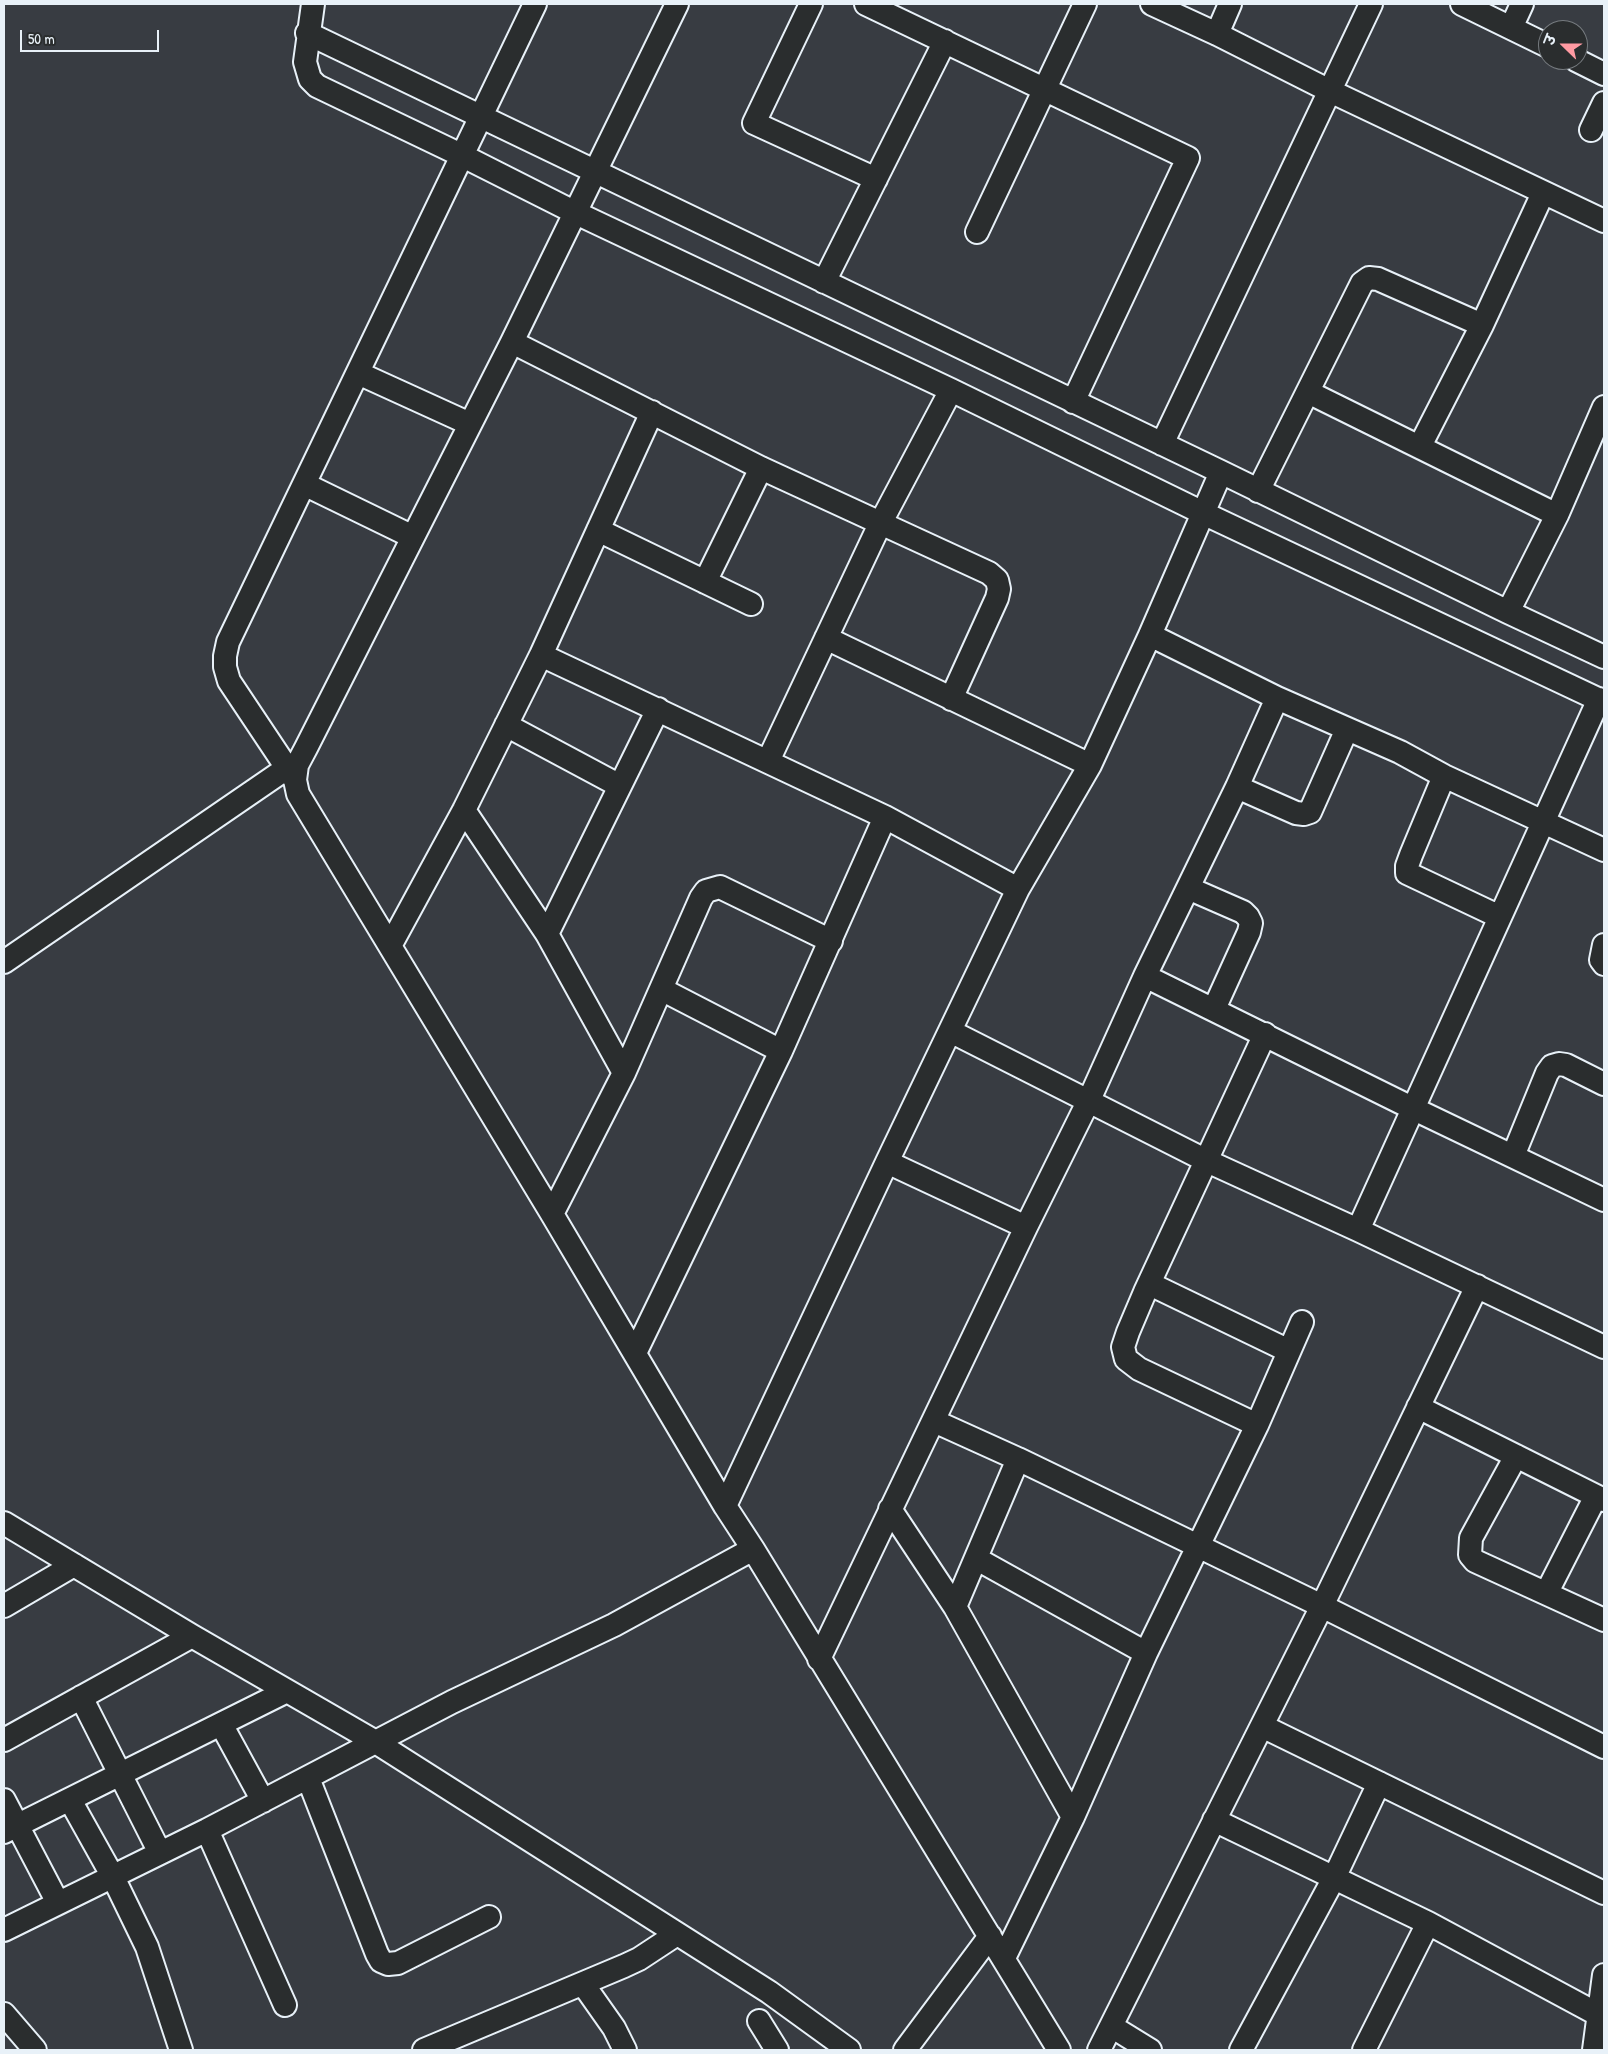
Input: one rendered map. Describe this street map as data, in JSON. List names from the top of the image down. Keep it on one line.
{"scale_bar":"50 m","north":"left"}
